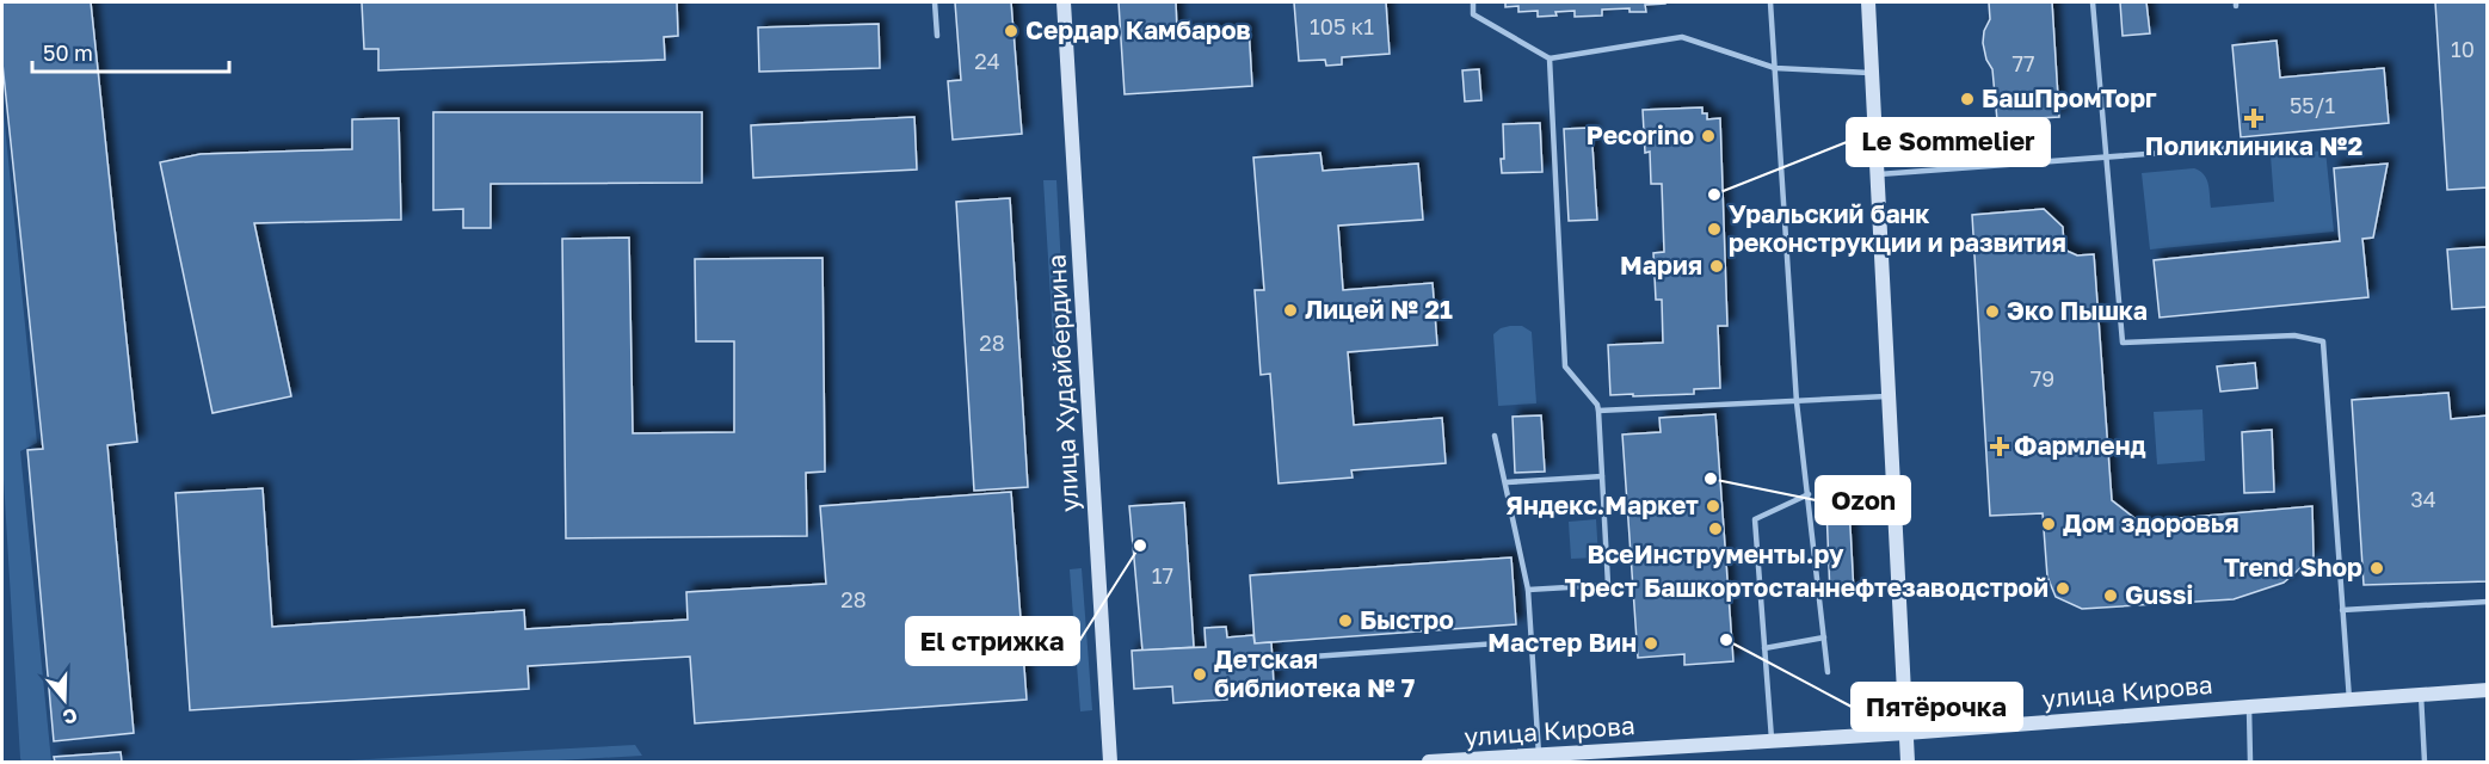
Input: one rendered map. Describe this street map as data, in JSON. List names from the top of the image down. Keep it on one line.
{"streets":{"main road":["улица Худайбердина","улица Кирова"]},"places":{"other":["Сердар Камбаров","БашПромТорг","Pecorino","Le Sommelier","Уральский банк реконструкции и развития","Мария","Лицей № 21","Эко Пышка","Ozon","Яндекс.Маркет","Дом здоровья","ВсеИнструменты.ру","El стрижка","Trend Shop","Трест Башкортостаннефтезаводстрой","Gussi","Быстро","Пятёрочка","Мастер Вин","Детская библиотека № 7"],"health":["Поликлиника №2","Фармленд"]},"house_numbers":["105 к1","10","24","77","55/1","28","79","34","17","28"],"scale_bar":"50 m","north":"bottom"}
